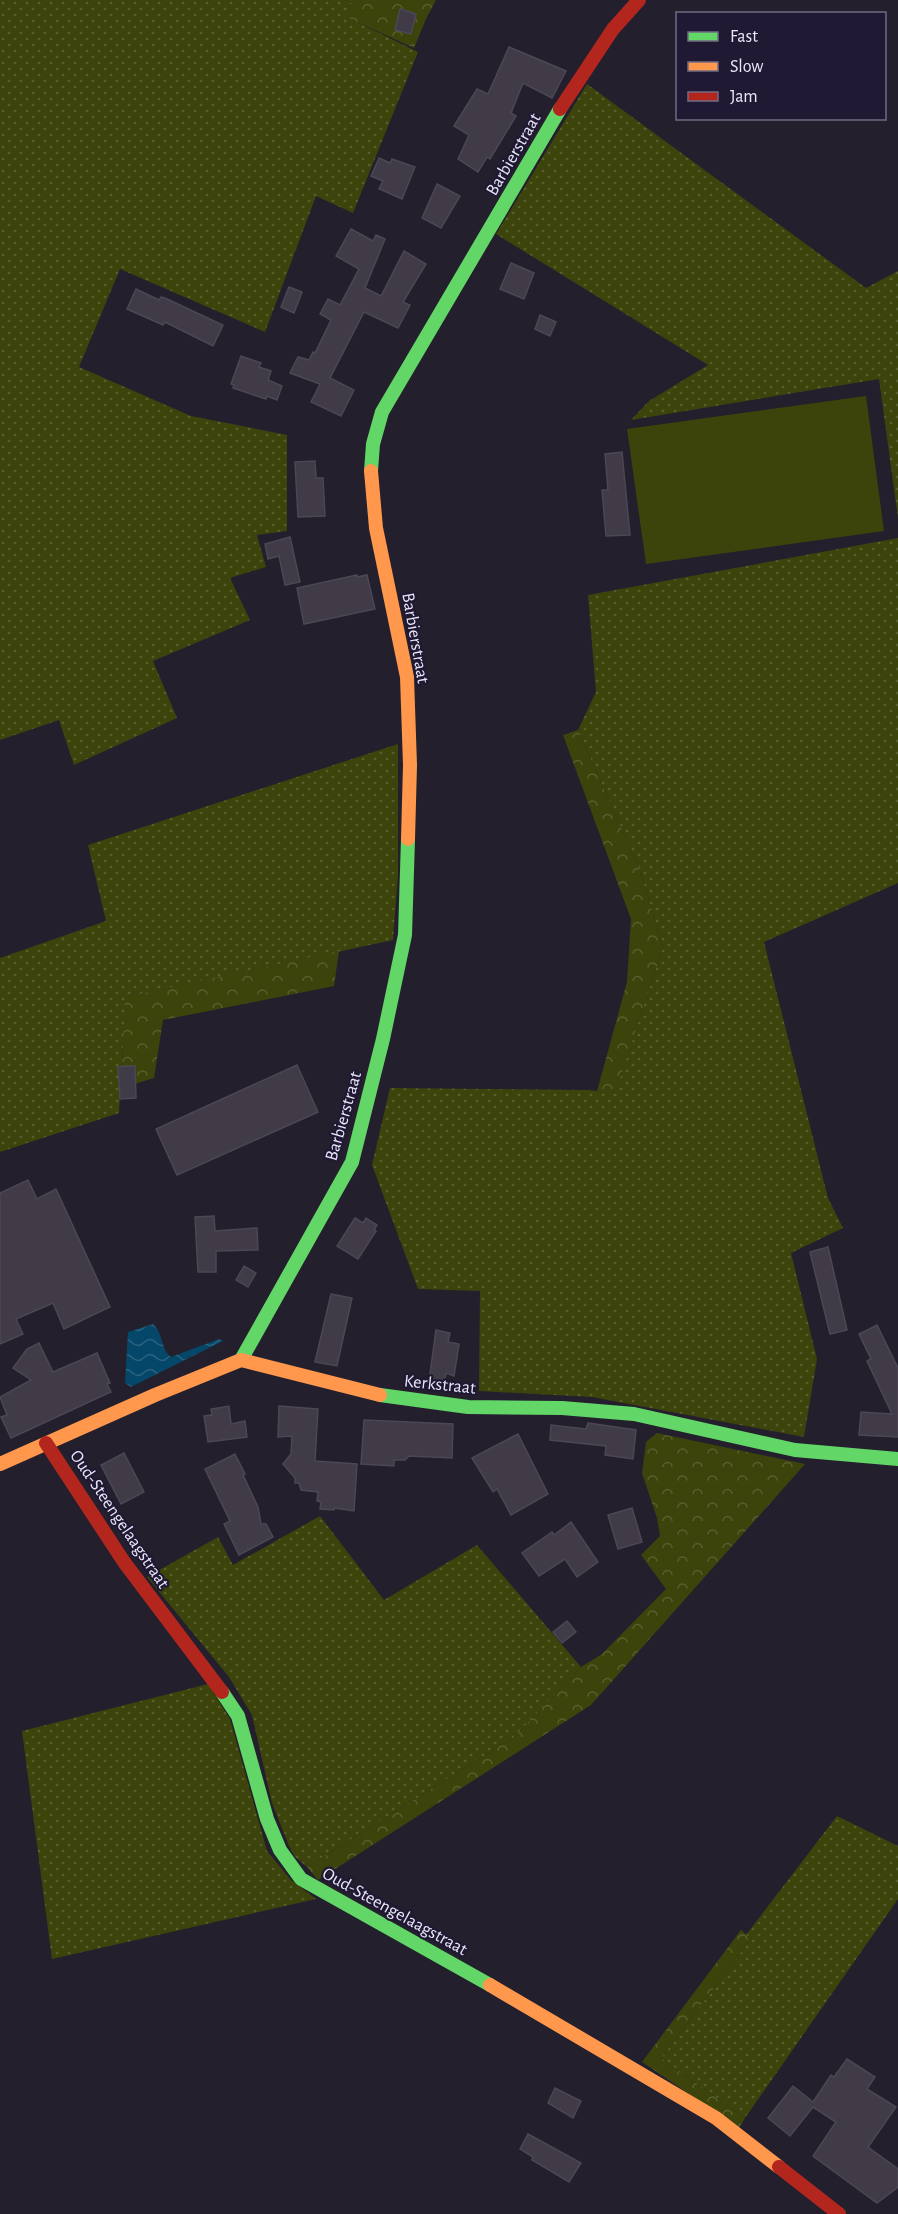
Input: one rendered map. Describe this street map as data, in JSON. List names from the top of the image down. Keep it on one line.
{"streets":{"street":["Barbierstraat","Kerkstraat","Oud-Steengelaagstraat"]},"crossings":[["Barbierstraat","Kerkstraat"]],"legend":["Fast","Slow","Jam"]}
